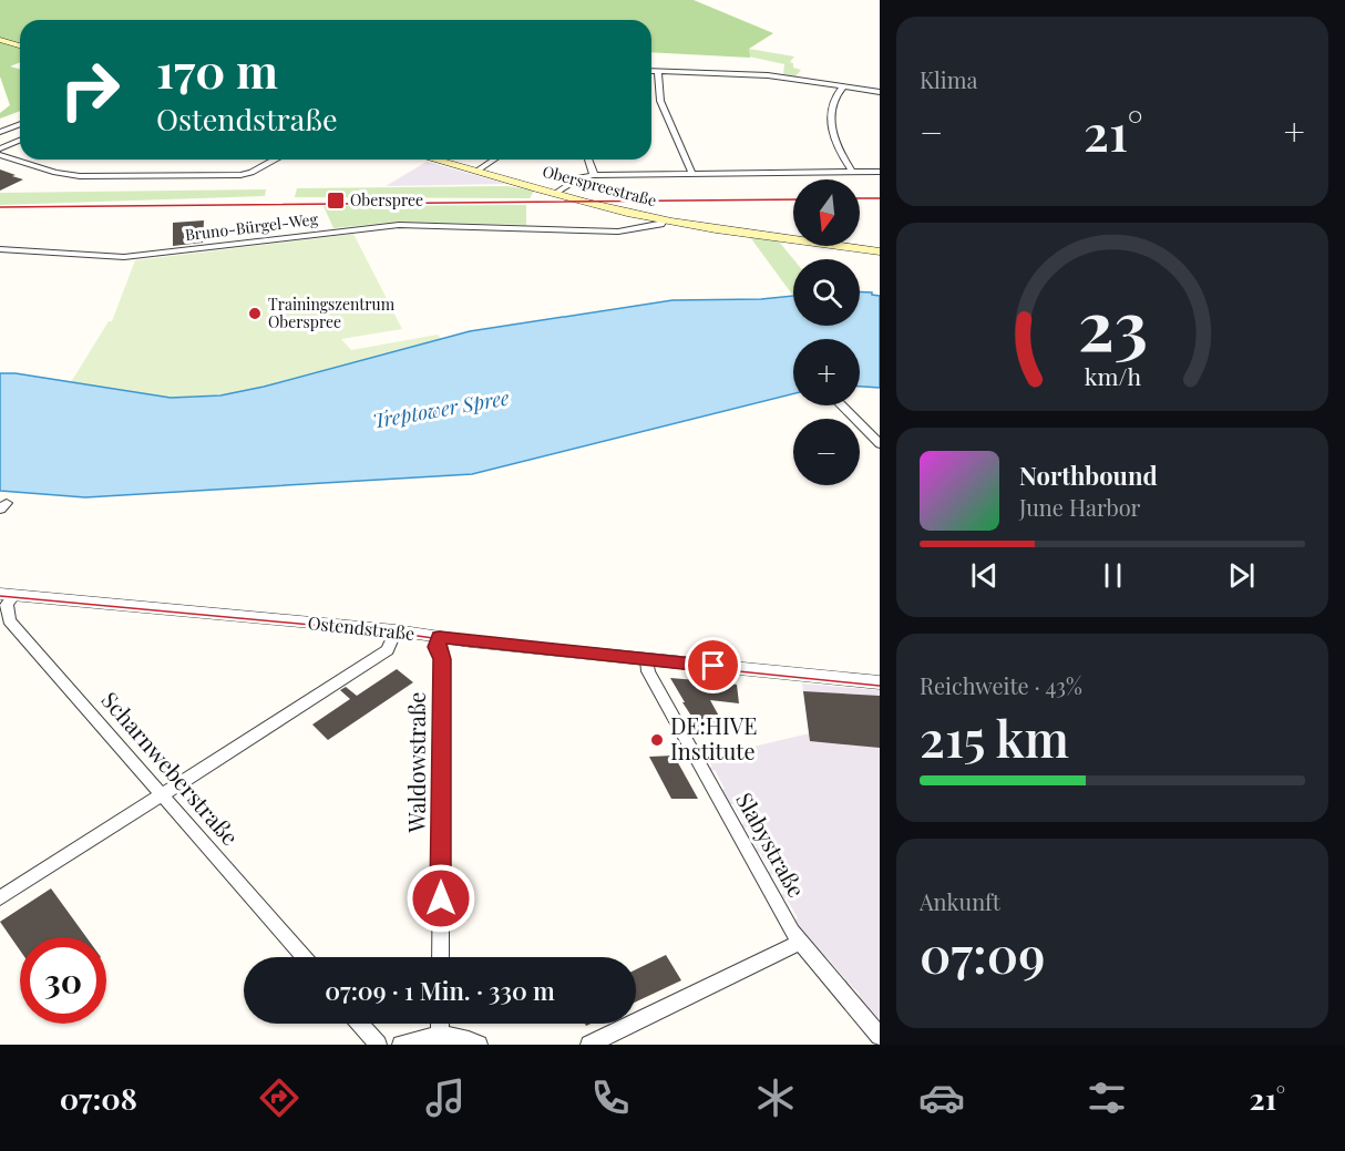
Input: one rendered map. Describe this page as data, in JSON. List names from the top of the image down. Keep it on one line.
{"streets":{"main road":["Oberspreestraße"],"street":["Bruno-Bürgel-Weg","Ostendstraße","Waldowstraße","Scharnweberstraße","Slabystraße"]},"crossings":[["Oberspreestraße","Bruno-Bürgel-Weg"],["Ostendstraße","Waldowstraße"],["Ostendstraße","Scharnweberstraße"],["Ostendstraße","Slabystraße"]],"water":["Treptower Spree"],"places":{"transit":["Oberspree"],"other":["Trainingszentrum Oberspree","DE:HIVE Institute"]},"north":"bottom","page":{"tile":["Klima",["Reichweite · 43%","215 km"],["Ankunft","07:09"]],"turn":["170 m","Ostendstraße"],"heat":["−","21°","+"],"map_buttons":["+","−"],"song":["Northbound","June Harbor"],"limit":"30","trip":"07:09 · 1 Min. · 330 m","tabs":["07:08","21°"],"gauge":["23","km/h"]}}
